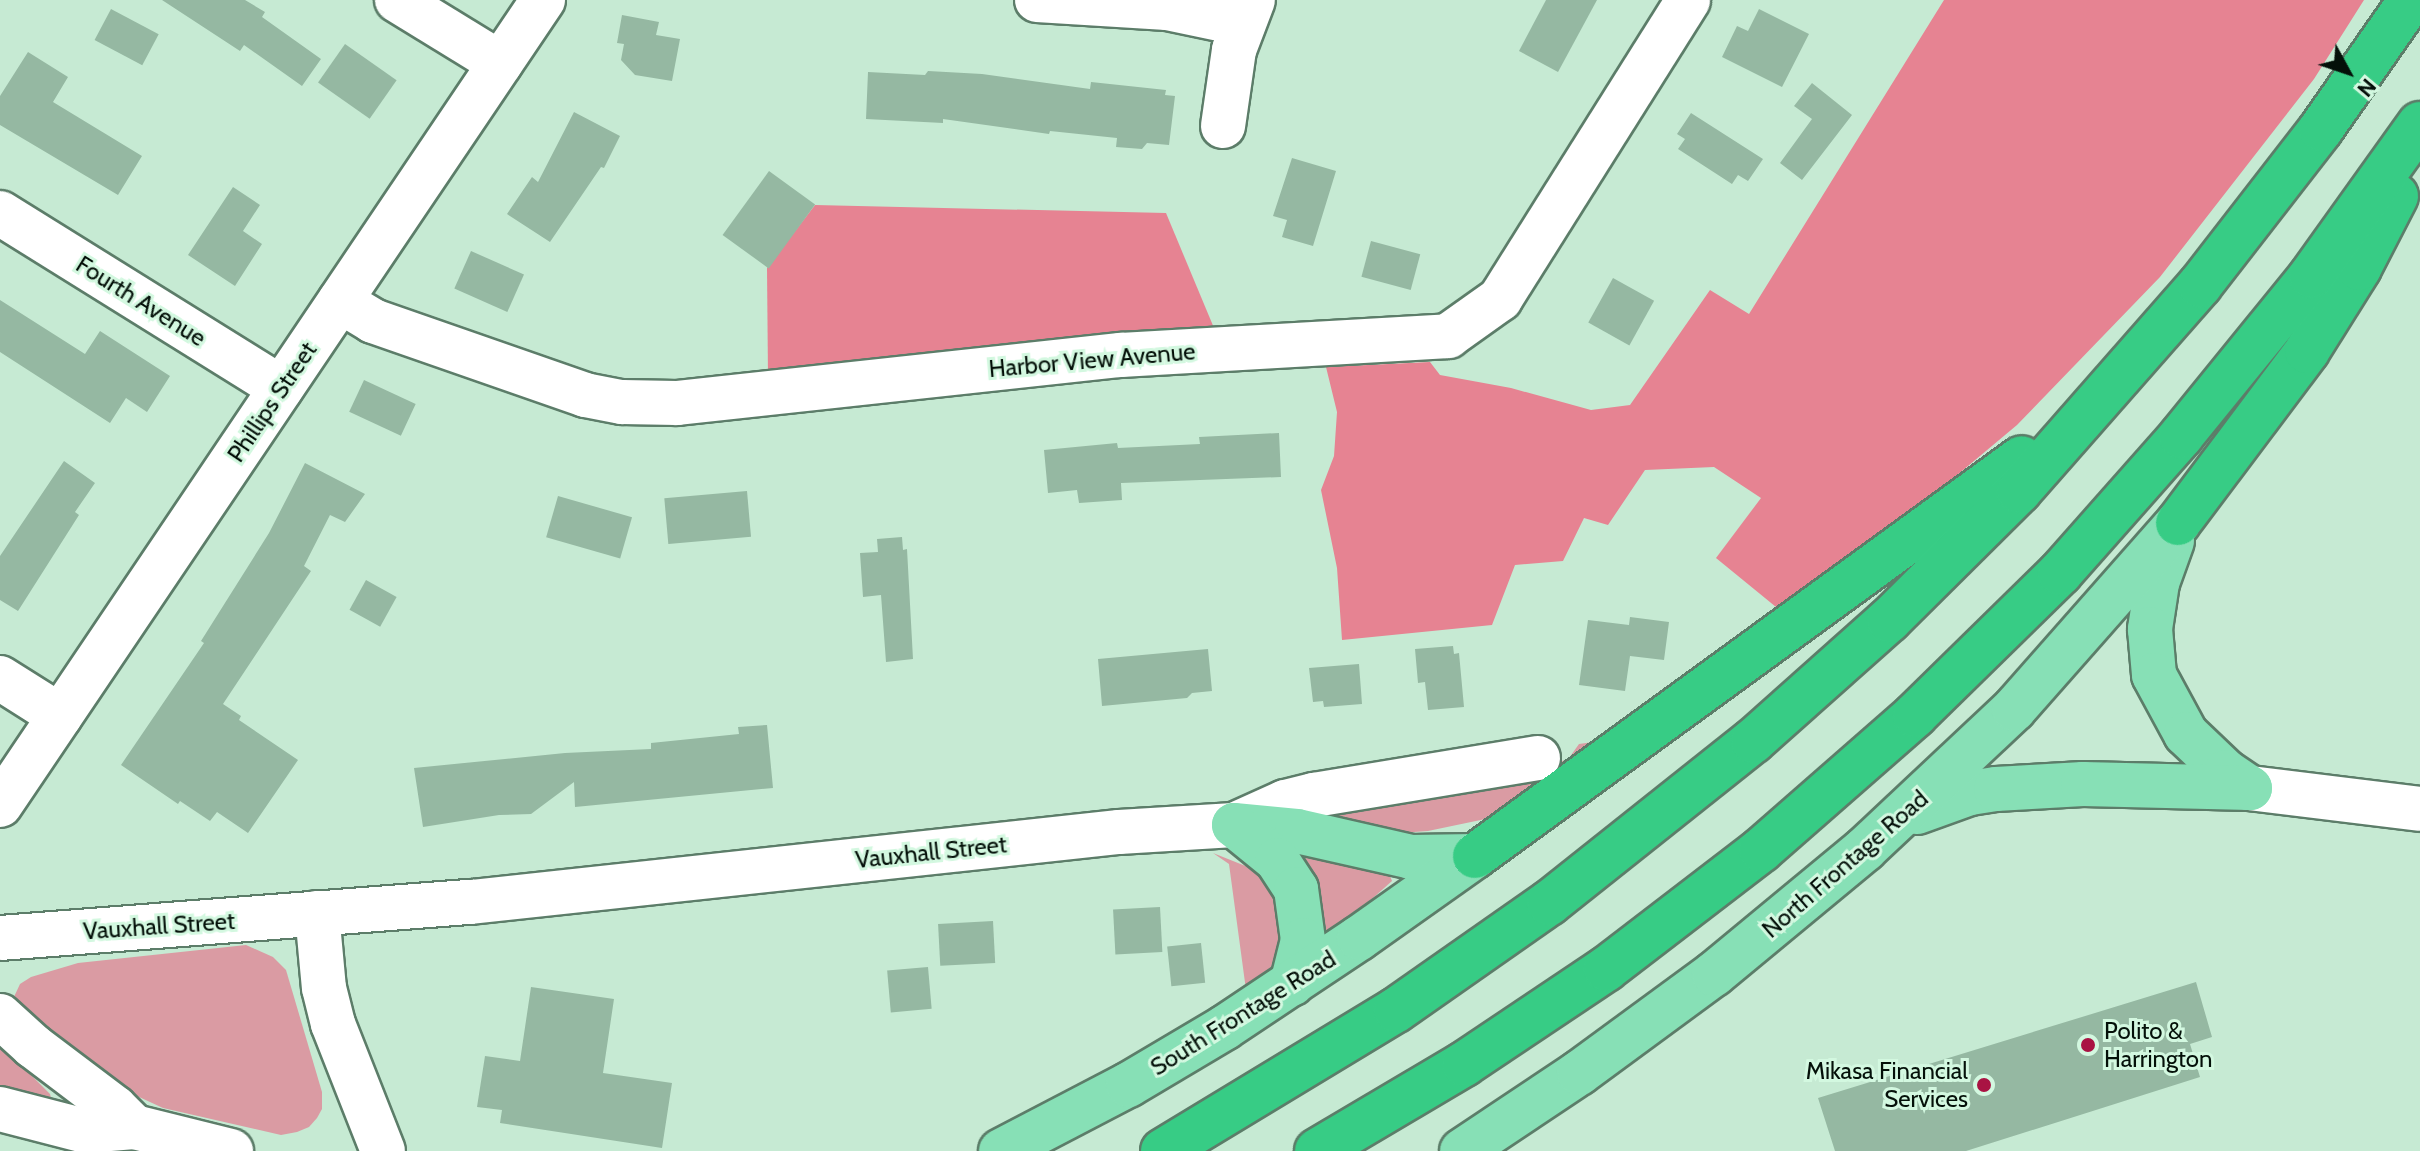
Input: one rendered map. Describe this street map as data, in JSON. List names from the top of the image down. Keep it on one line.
{"streets":{"main road":["North Frontage Road","South Frontage Road"],"street":["Fourth Avenue","Harbor View Avenue","Phillips Street","Vauxhall Street"]},"crossings":[["Fourth Avenue","Phillips Street"],["Harbor View Avenue","Phillips Street"]],"places":["Polito & Harrington","Mikasa Financial Services"],"north":"bottom right"}
